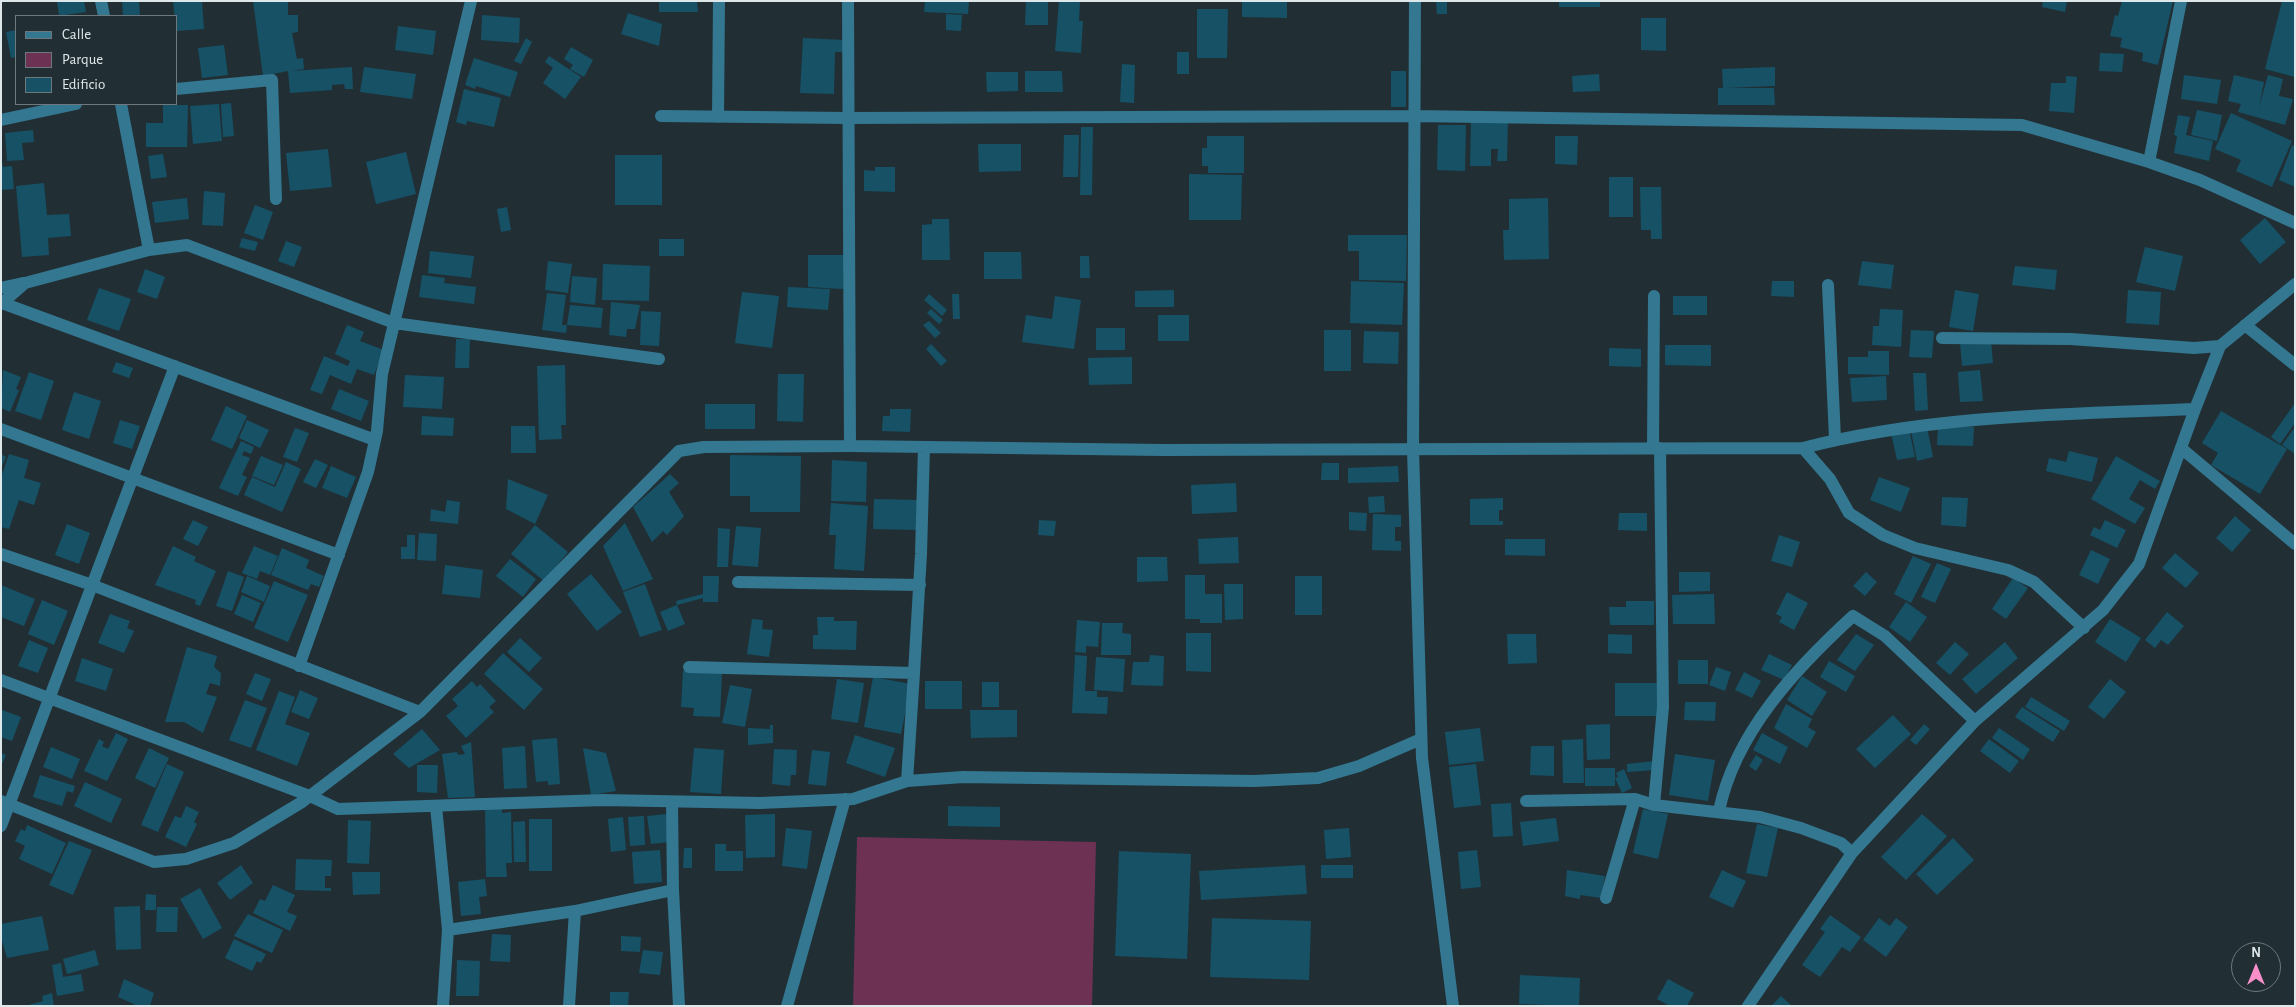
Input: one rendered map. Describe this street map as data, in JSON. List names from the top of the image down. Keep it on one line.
{"legend":["Calle","Parque","Edificio"],"north":"top"}
